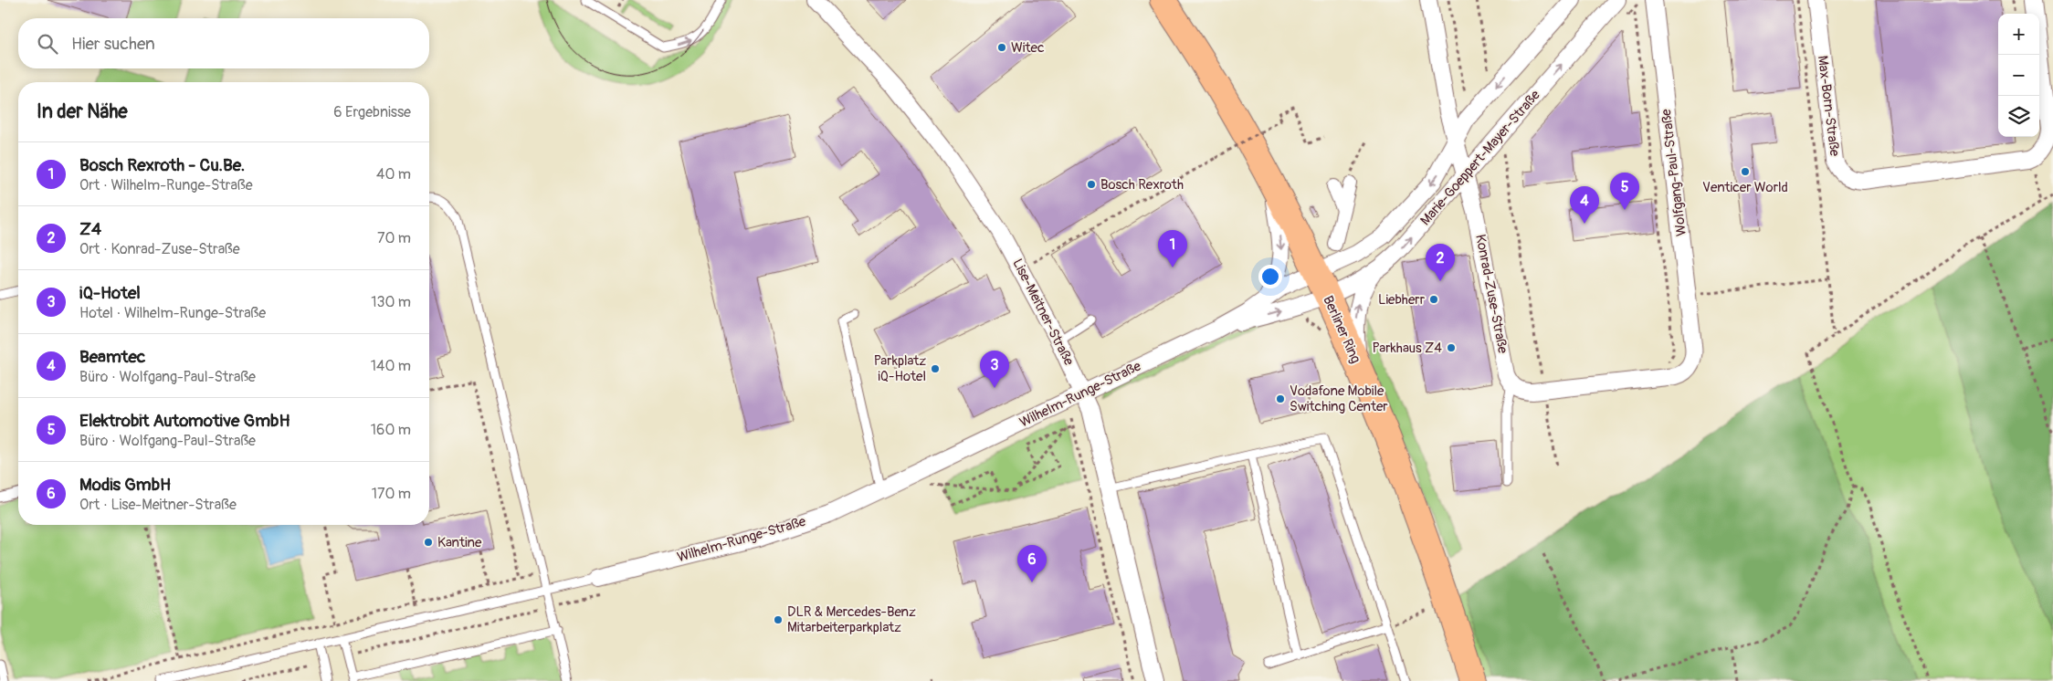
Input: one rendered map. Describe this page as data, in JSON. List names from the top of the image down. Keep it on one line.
{"streets":{"main road":["Berliner Ring"],"street":["Max-Born-Straße","Marie-Goeppert-Mayer-Straße","Wolfgang-Paul-Straße","Konrad-Zuse-Straße","Lise-Meitner-Straße","Wilhelm-Runge-Straße"]},"crossings":[["Marie-Goeppert-Mayer-Straße","Konrad-Zuse-Straße"],["Marie-Goeppert-Mayer-Straße","Berliner Ring"],["Marie-Goeppert-Mayer-Straße","Wilhelm-Runge-Straße"],["Lise-Meitner-Straße","Wilhelm-Runge-Straße"],["Berliner Ring","Wilhelm-Runge-Straße"]],"places":["Witec","Venticer World","Bosch Rexroth","Liebherr","Parkhaus Z4","Parkplatz iQ-Hotel","Vodafone Mobile Switching Center","Kantine","DLR & Mercedes-Benz Mitarbeiterparkplatz"],"page":{"map_buttons":["+","−"],"search":"Hier suchen","heading":["In der Nähe","6 Ergebnisse"],"list":[{"mark":"1","name":"Bosch Rexroth - Cu.Be.","note":"Ort · Wilhelm-Runge-Straße","value":"40 m"},{"mark":"2","name":"Z4","note":"Ort · Konrad-Zuse-Straße","value":"70 m"},{"mark":"3","name":"iQ-Hotel","note":"Hotel · Wilhelm-Runge-Straße","value":"130 m"},{"mark":"4","name":"Beamtec","note":"Büro · Wolfgang-Paul-Straße","value":"140 m"},{"mark":"5","name":"Elektrobit Automotive GmbH","note":"Büro · Wolfgang-Paul-Straße","value":"160 m"},{"mark":"6","name":"Modis GmbH","note":"Ort · Lise-Meitner-Straße","value":"170 m"}],"pins":["5","4","1","2","3","6"]}}
